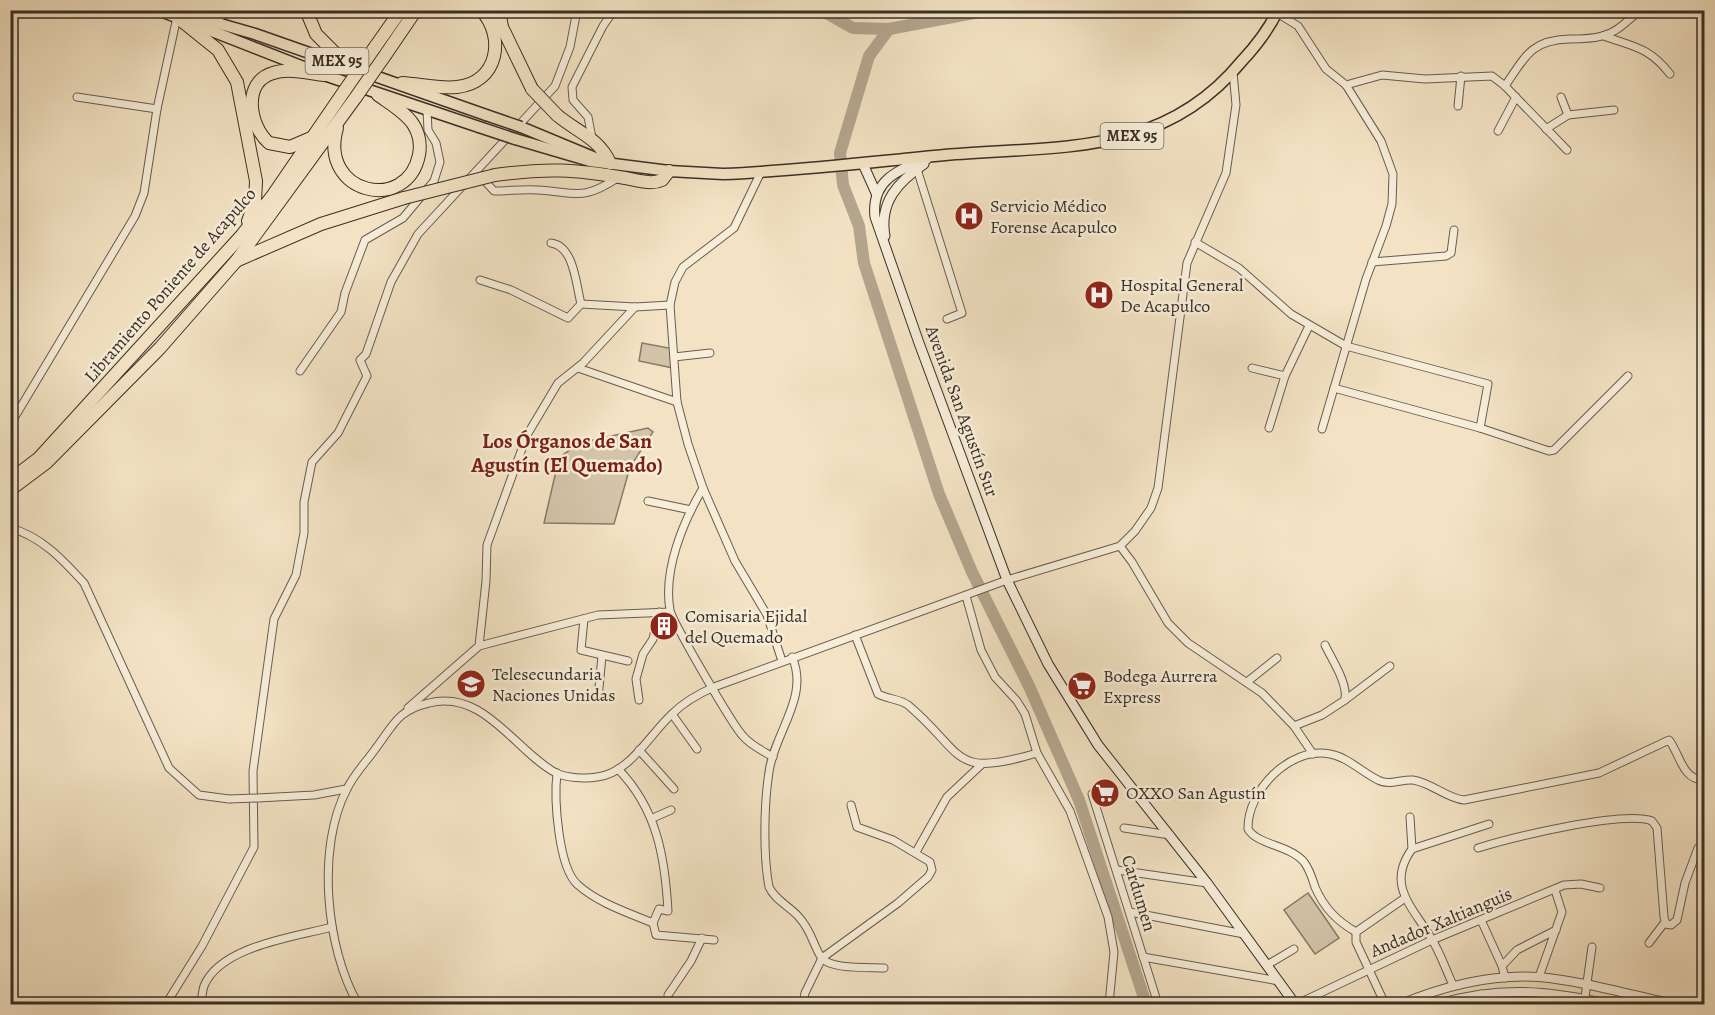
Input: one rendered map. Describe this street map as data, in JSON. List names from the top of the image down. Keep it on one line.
{"streets":{"highway":["Libramiento Poniente de Acapulco"],"main road":["MEX 95","Avenida San Agustín Sur"],"street":["Cardumen","Andador Xaltianguis"]},"crossings":[["MEX 95","Avenida San Agustín Sur"],["Avenida San Agustín Sur","Andador Xaltianguis"]],"districts":["Los Órganos de San Agustín (El Quemado)"],"places":{"hospital":["Servicio Médico Forense Acapulco","Hospital General De Acapulco"],"building":["Comisaria Ejidal del Quemado"],"school or university":["Telesecundaria Naciones Unidas"],"supermarket":["Bodega Aurrera Express","OXXO San Agustín"]}}
